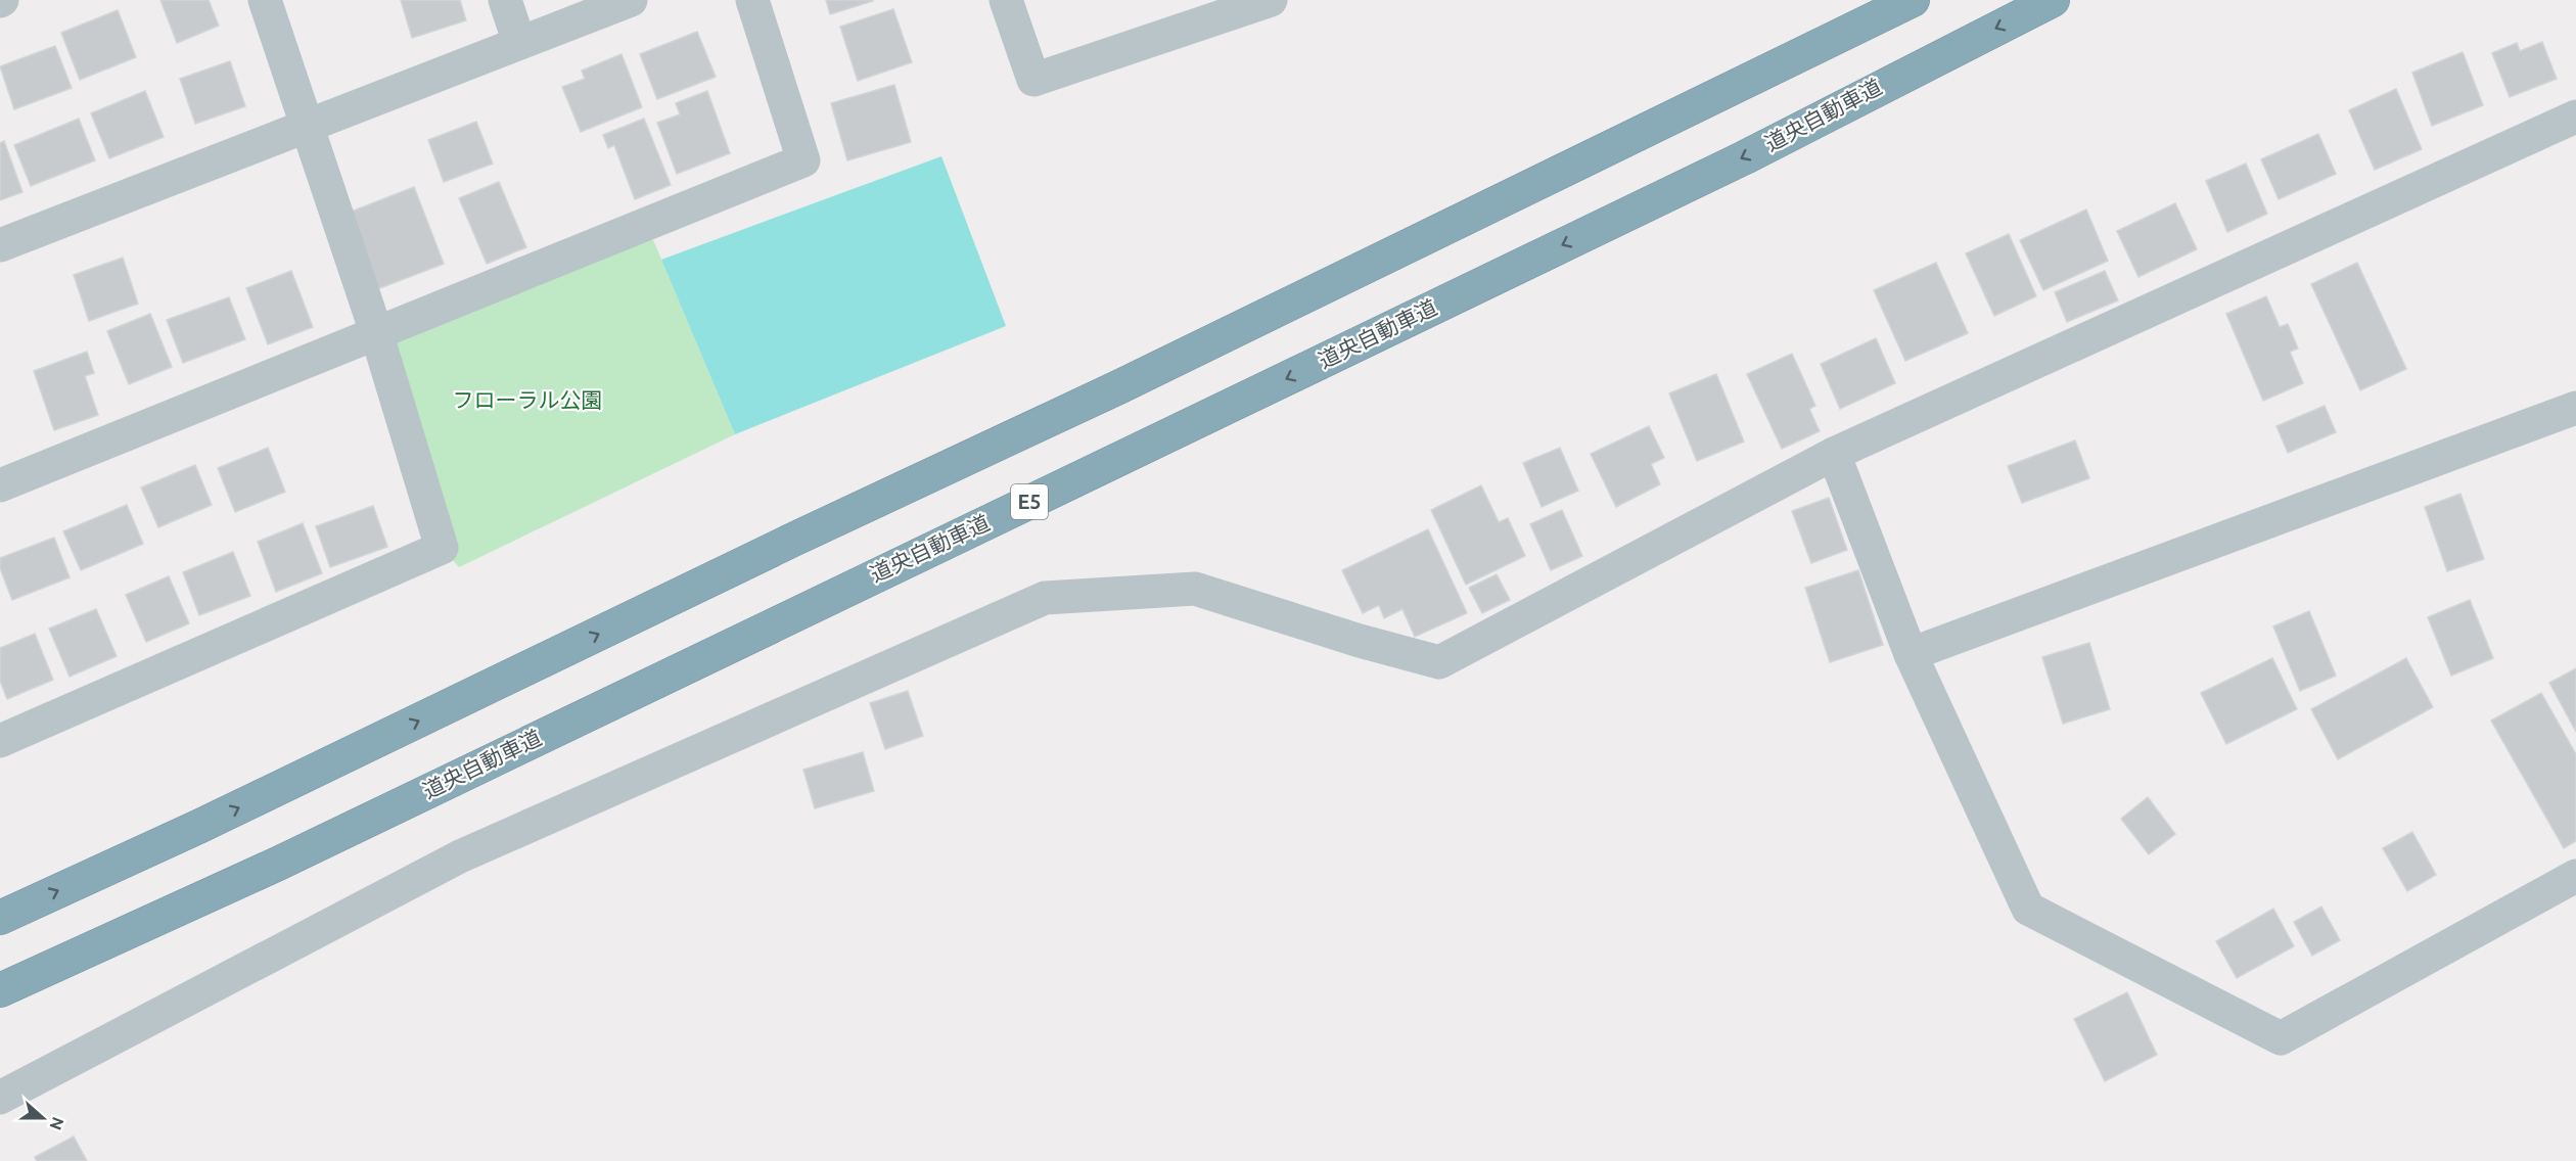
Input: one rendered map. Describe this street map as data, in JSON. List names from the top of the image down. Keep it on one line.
{"streets":{"highway":["道央自動車道","E5"]},"parks":["フローラル公園"],"north":"right"}
